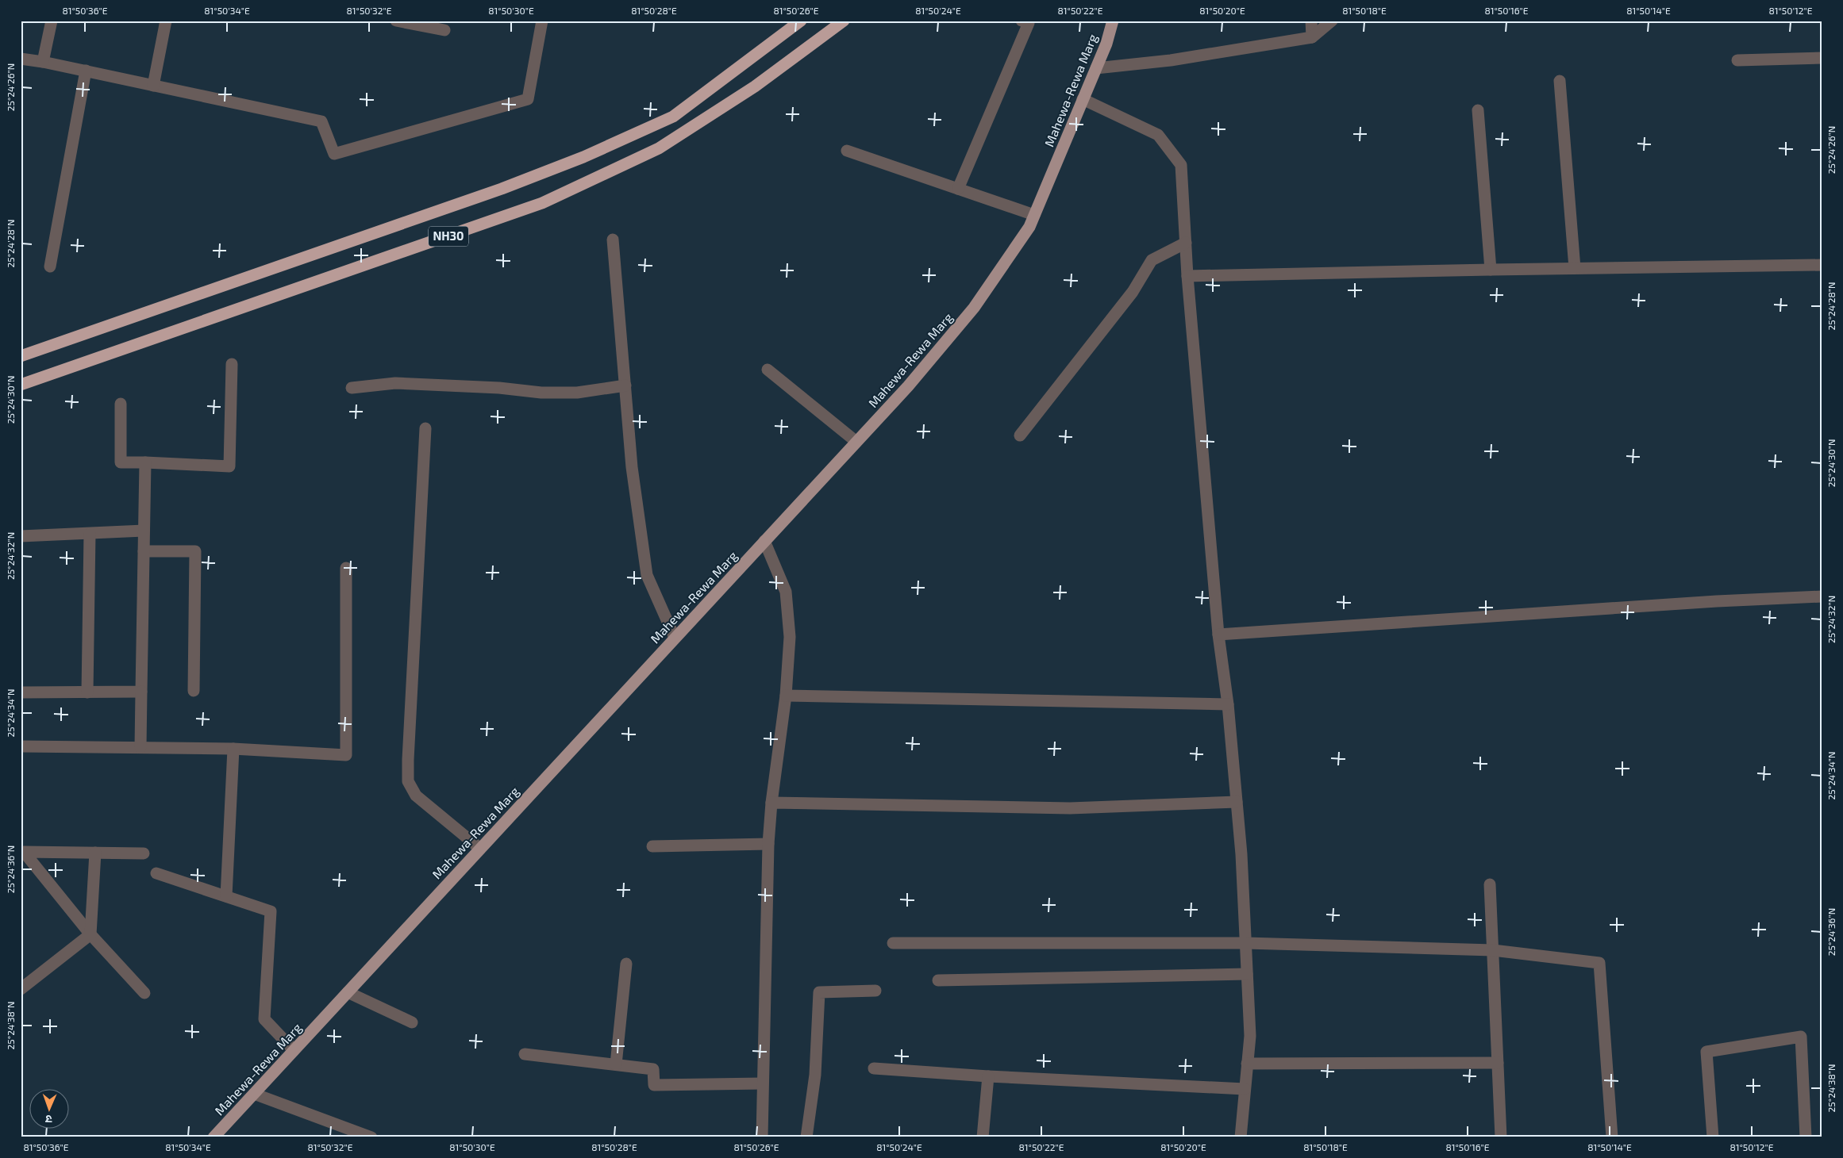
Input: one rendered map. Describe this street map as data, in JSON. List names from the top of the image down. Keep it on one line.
{"streets":{"highway":["NH30"],"main road":["Mahewa-Rewa Marg"]},"north":"bottom","coordinates":["81°50'36\"E","81°50'34\"E","81°50'32\"E","81°50'30\"E","81°50'28\"E","81°50'26\"E","81°50'24\"E","81°50'22\"E","81°50'20\"E","81°50'18\"E","81°50'16\"E","81°50'14\"E","81°50'12\"E","25°24'26\"N","25°24'28\"N","25°24'30\"N","25°24'32\"N","25°24'34\"N","25°24'36\"N","25°24'38\"N"]}
